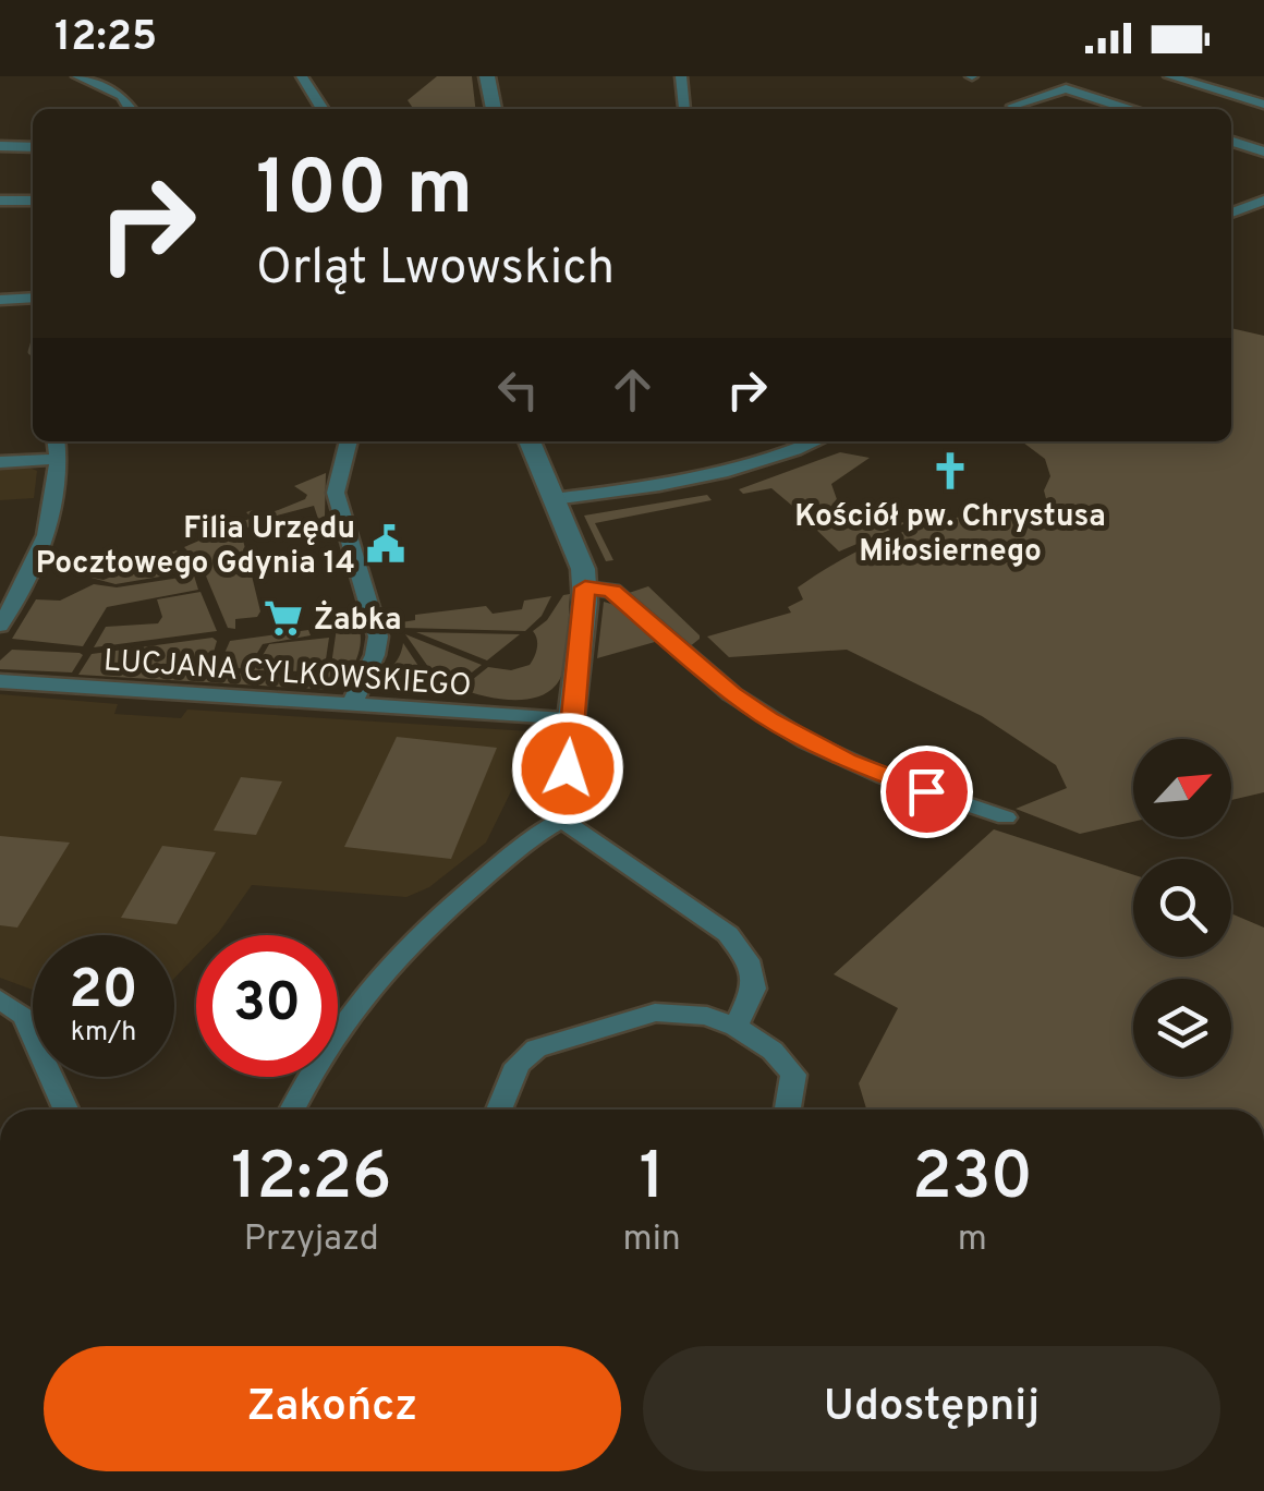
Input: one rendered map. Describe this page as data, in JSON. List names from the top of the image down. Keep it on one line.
{"streets":{"street":["LUCJANA CYLKOWSKIEGO"]},"places":{"church":["Kościół pw. Chrystusa Miłosiernego"],"public building":["Filia Urzędu Pocztowego Gdynia 14"],"supermarket":["Żabka"]},"north":"top right","page":{"status":"12:25","turn":["100 m","Orląt Lwowskich"],"speed":"20 km/h","limit":"30","eta":["12:26","Przyjazd","1","min","230","m"],"buttons":["Zakończ","Udostępnij"]}}
